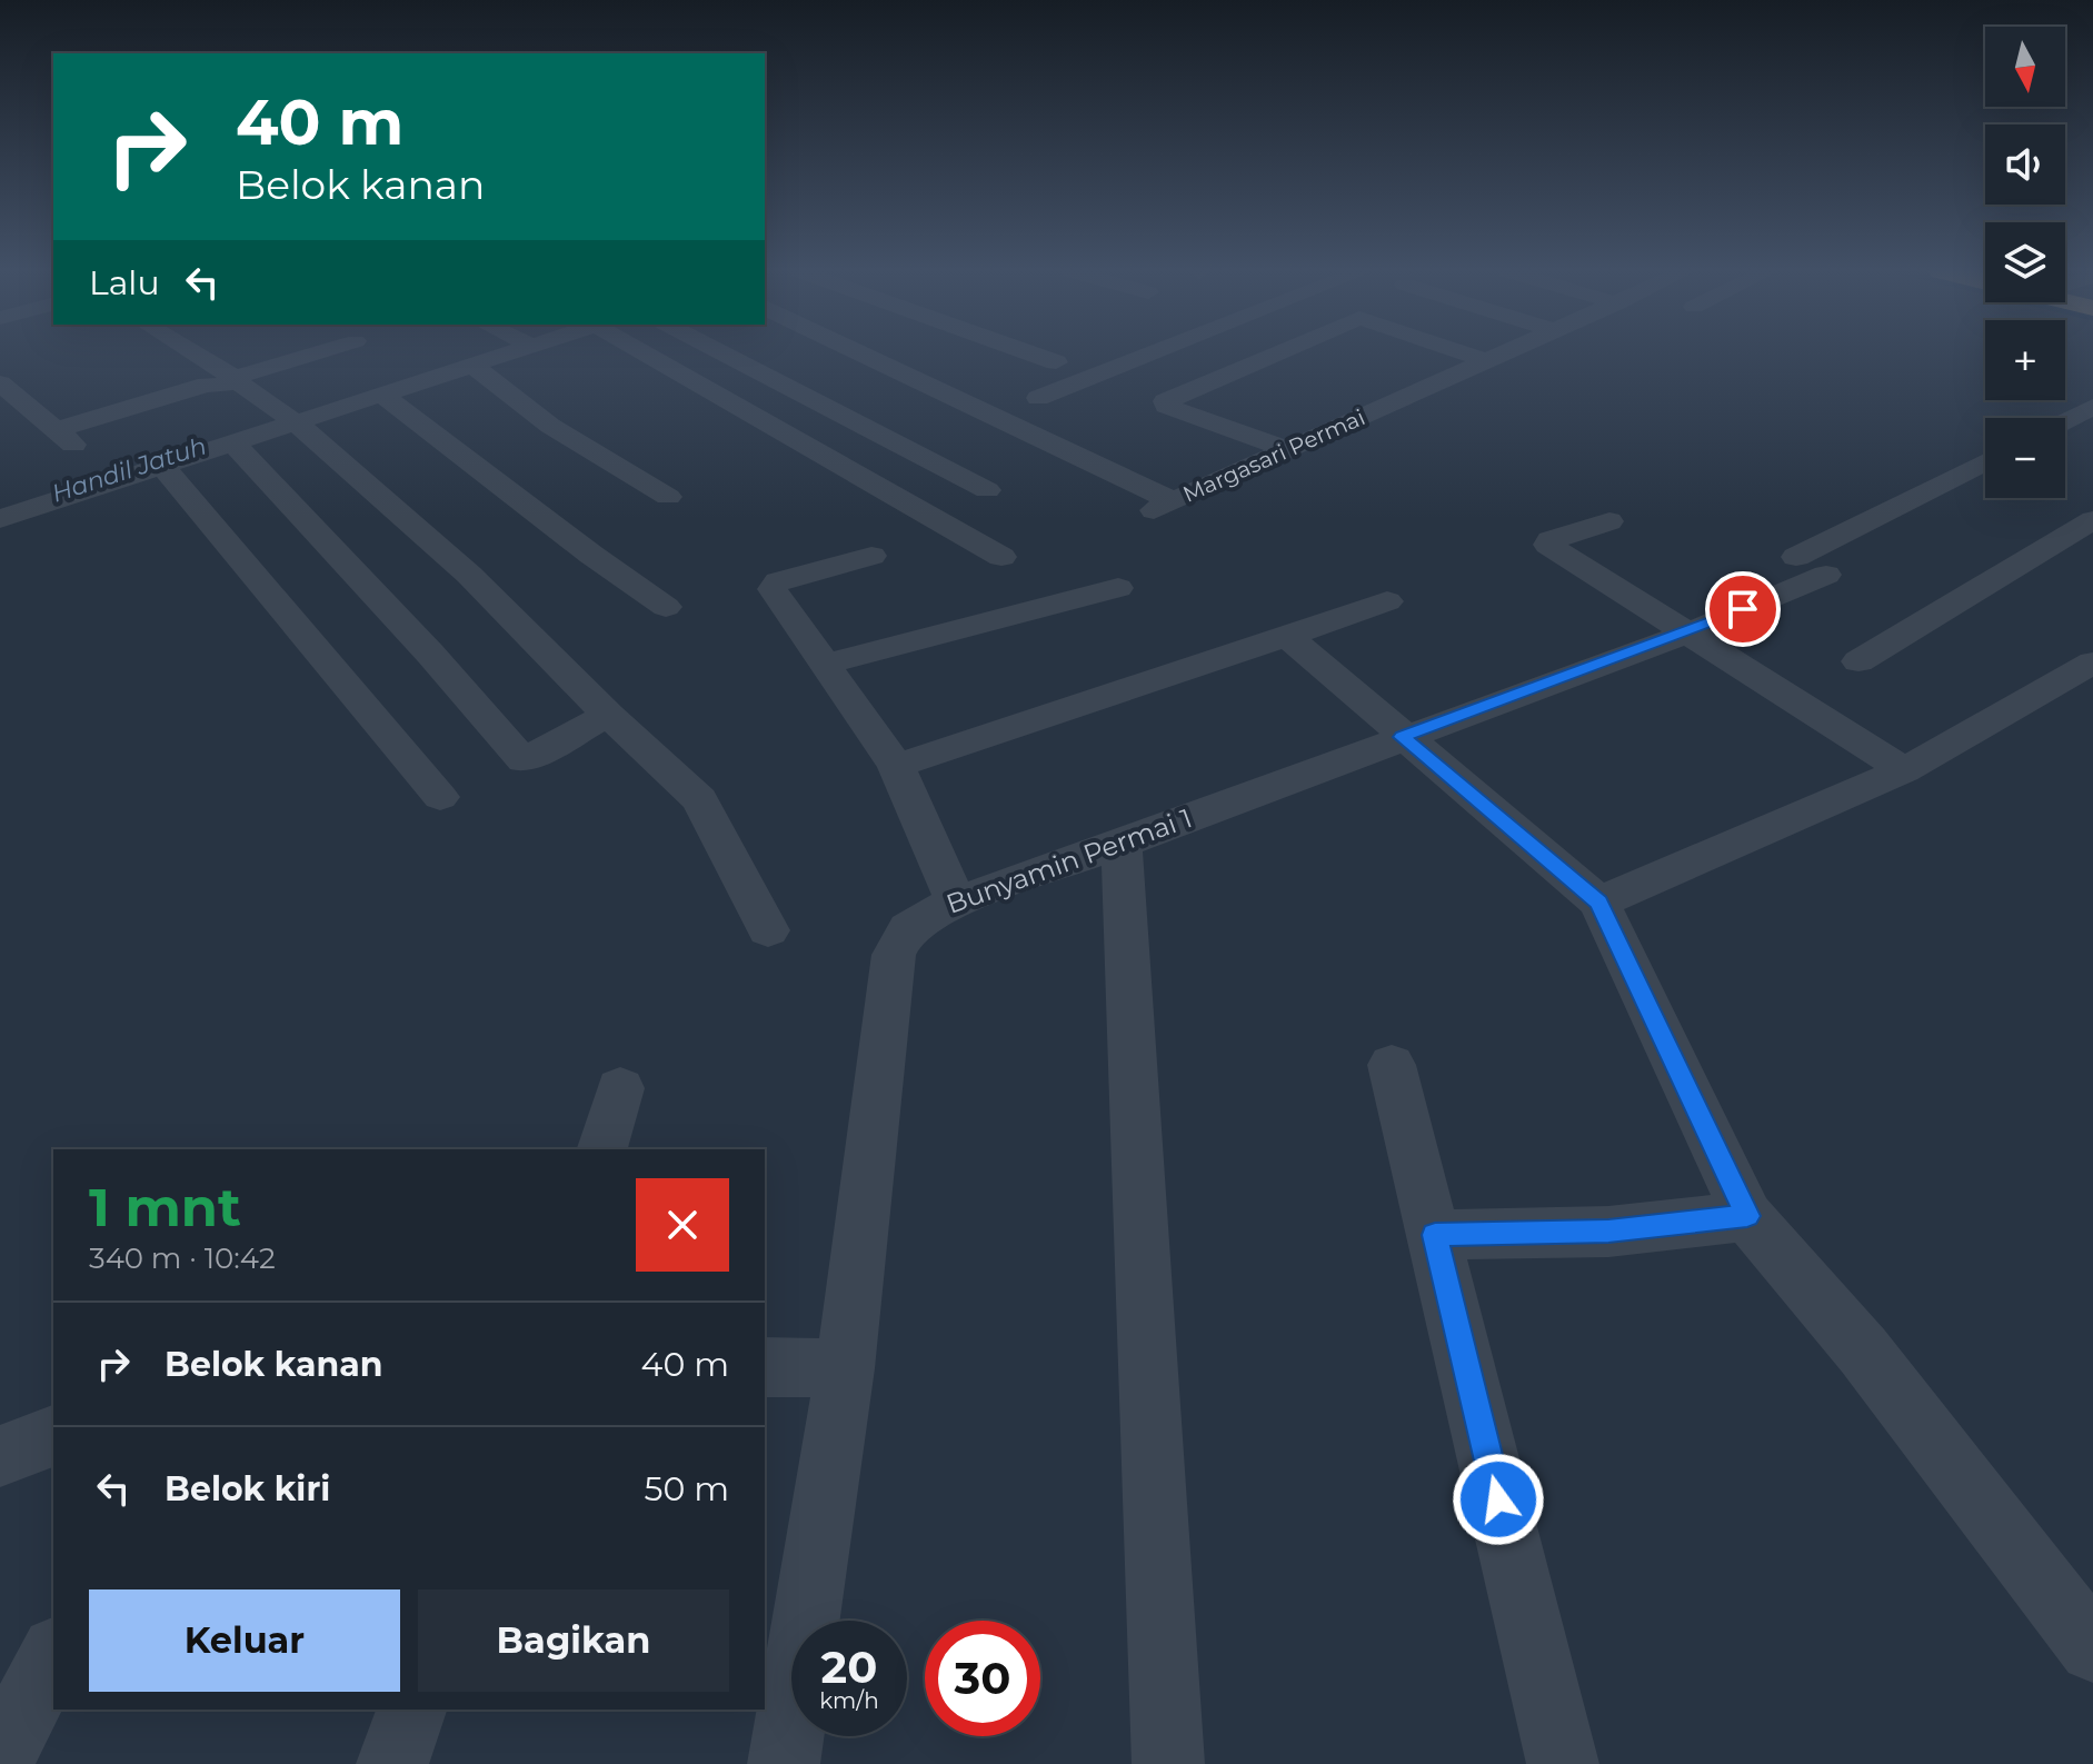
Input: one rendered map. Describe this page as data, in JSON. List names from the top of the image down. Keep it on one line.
{"streets":{"street":["Margasari Permai","Bunyamin Permai 1"]},"water":["Handil Jatuh"],"north":"bottom","page":{"map_buttons":["+","−"],"turn":["40 m","Belok kanan"],"then":"Lalu","heading":["1 mnt","340 m · 10:42"],"list":[{"name":"Belok kanan","value":"40 m"},{"name":"Belok kiri","value":"50 m"}],"buttons":["Keluar","Bagikan"],"speed":"20 km/h","limit":"30"}}
